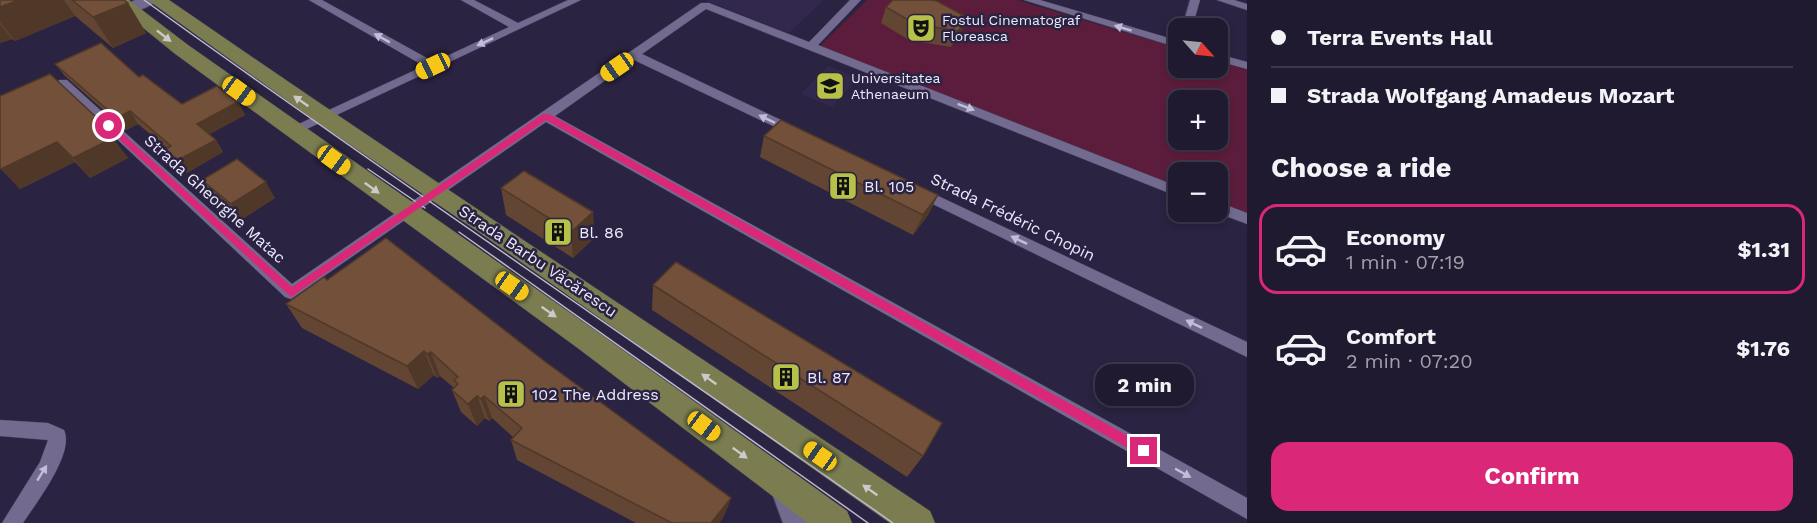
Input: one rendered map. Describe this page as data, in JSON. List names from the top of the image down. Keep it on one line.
{"streets":{"main road":["Strada Barbu Văcărescu"],"street":["Strada Gheorghe Matac","Strada Frédéric Chopin"]},"crossings":[["Strada Gheorghe Matac","Strada Barbu Văcărescu"]],"places":{"theatre":["Fostul Cinematograf Floreasca"],"school or university":["Universitatea Athenaeum"],"building":["Bl. 105","Bl. 86","Bl. 87","102 The Address"]},"north":"bottom right","page":{"banner":["Terra Events Hall","Strada Wolfgang Amadeus Mozart"],"map_buttons":["+","−"],"heading":"Choose a ride","list":[{"name":"Economy","note":"1 min · 07:19","value":"$1.31"},{"name":"Comfort","note":"2 min · 07:20","value":"$1.76"}],"bubble":"2 min","buttons":"Confirm"}}
